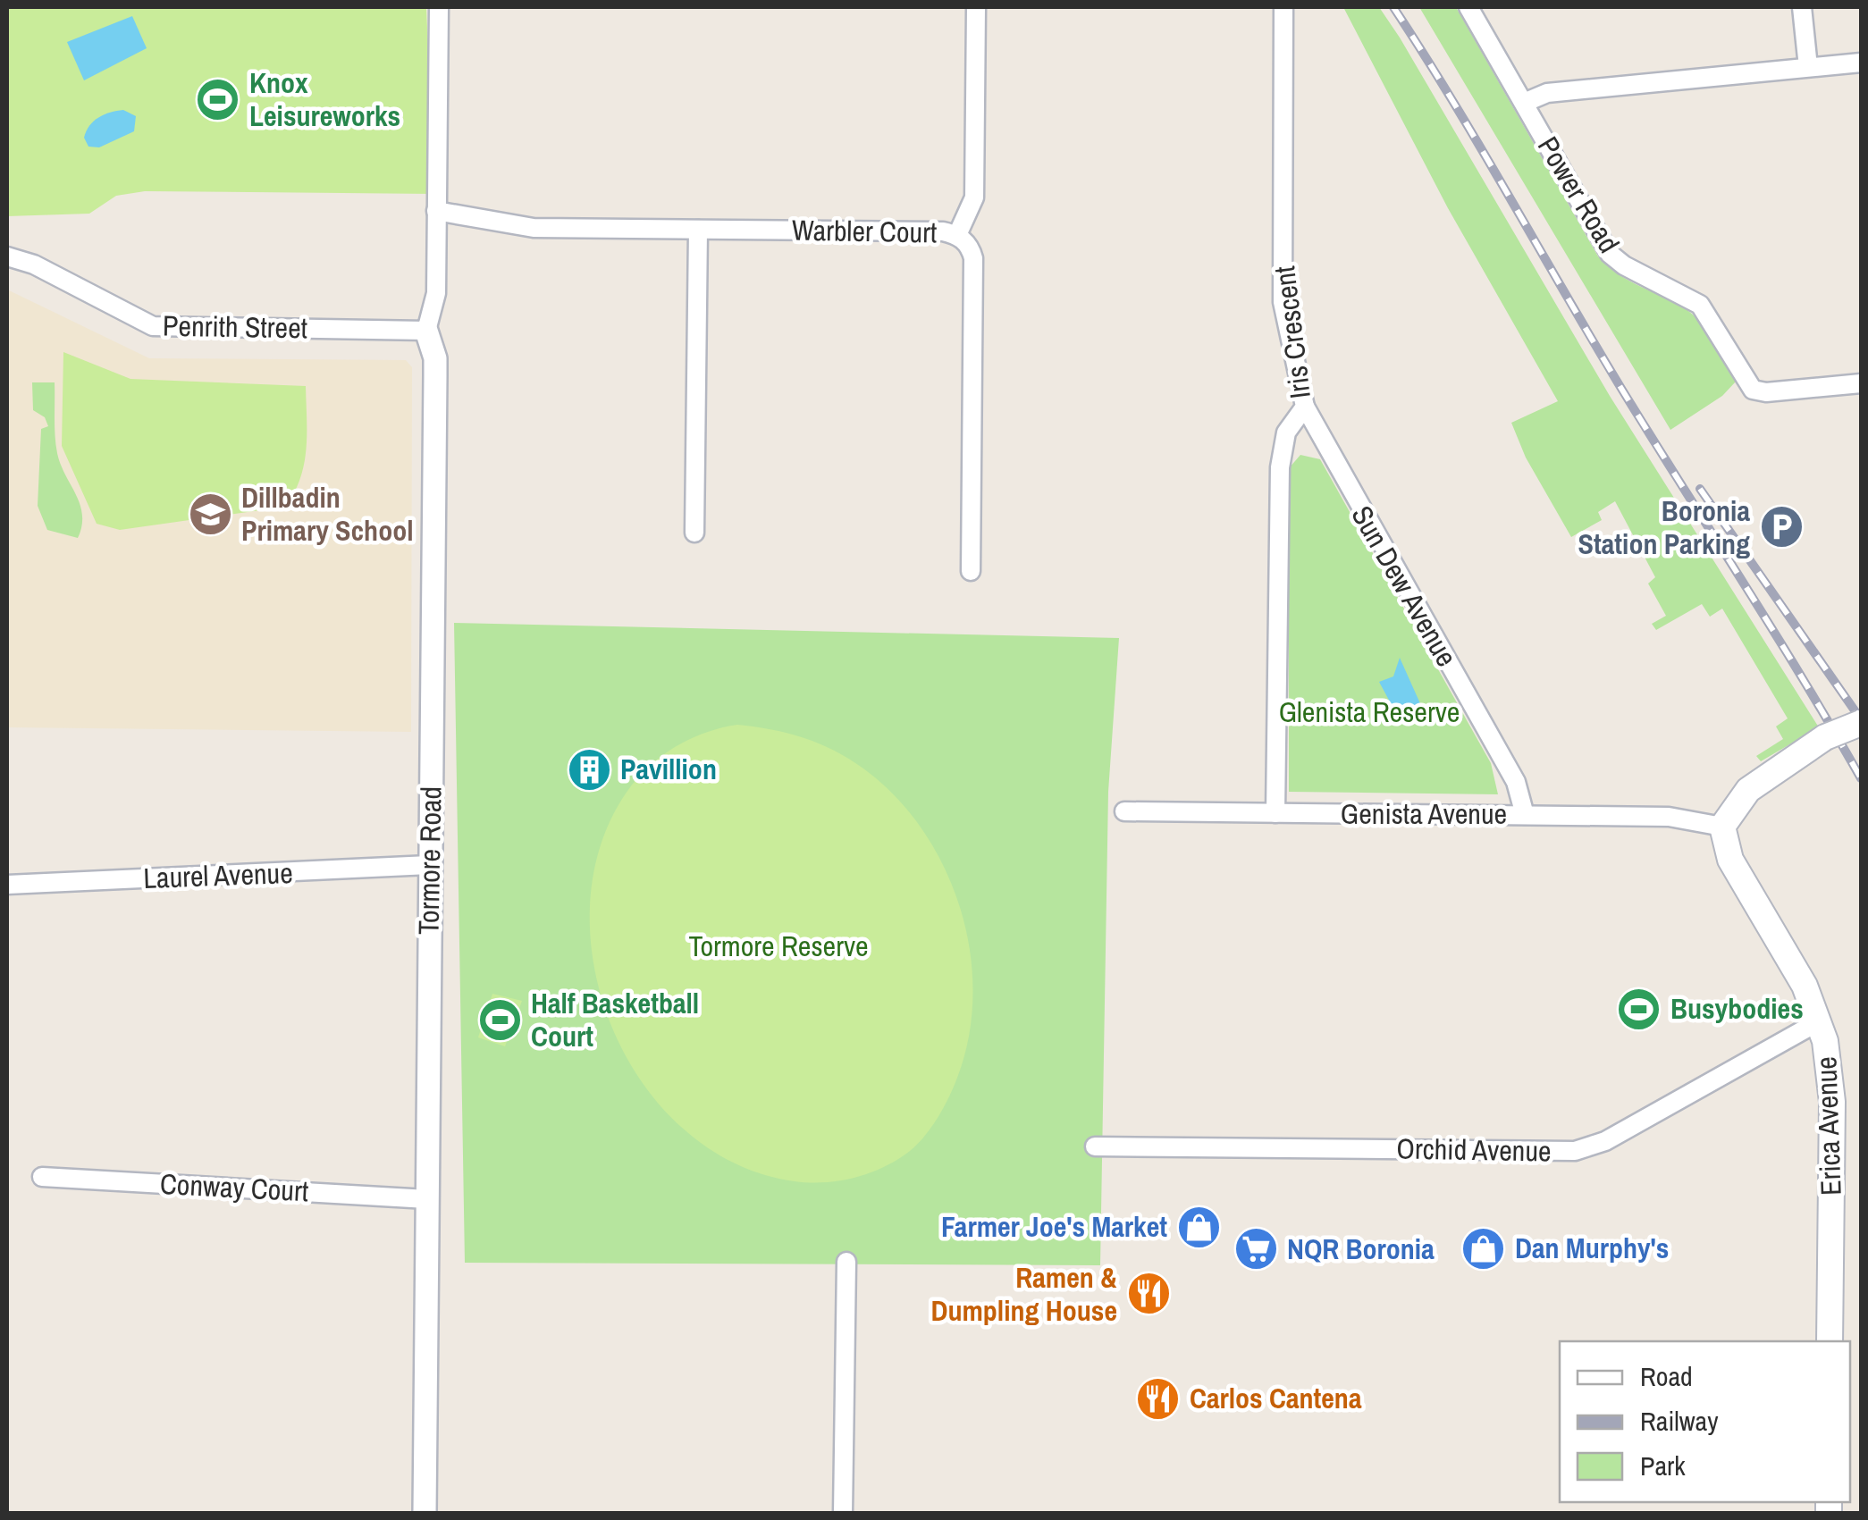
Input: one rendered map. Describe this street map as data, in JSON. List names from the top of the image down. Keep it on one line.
{"streets":{"main road":["Erica Avenue"],"street":["Power Road","Warbler Court","Penrith Street","Iris Crescent","Sun Dew Avenue","Genista Avenue","Tormore Road","Laurel Avenue","Orchid Avenue","Conway Court"]},"crossings":[["Warbler Court","Tormore Road"],["Penrith Street","Tormore Road"],["Iris Crescent","Sun Dew Avenue"],["Iris Crescent","Genista Avenue"],["Sun Dew Avenue","Genista Avenue"],["Genista Avenue","Erica Avenue"],["Tormore Road","Laurel Avenue"],["Tormore Road","Conway Court"],["Erica Avenue","Orchid Avenue"]],"parks":["Glenista Reserve","Tormore Reserve"],"places":{"sports":["Knox Leisureworks","Busybodies","Half Basketball Court"],"school or university":["Dillbadin Primary School"],"parking":["Boronia Station Parking"],"building":["Pavillion"],"shop":["Farmer Joe's Market","Dan Murphy's"],"supermarket":["NQR Boronia"],"restaurant":["Ramen & Dumpling House","Carlos Cantena"]},"legend":["Road","Railway","Park"]}
